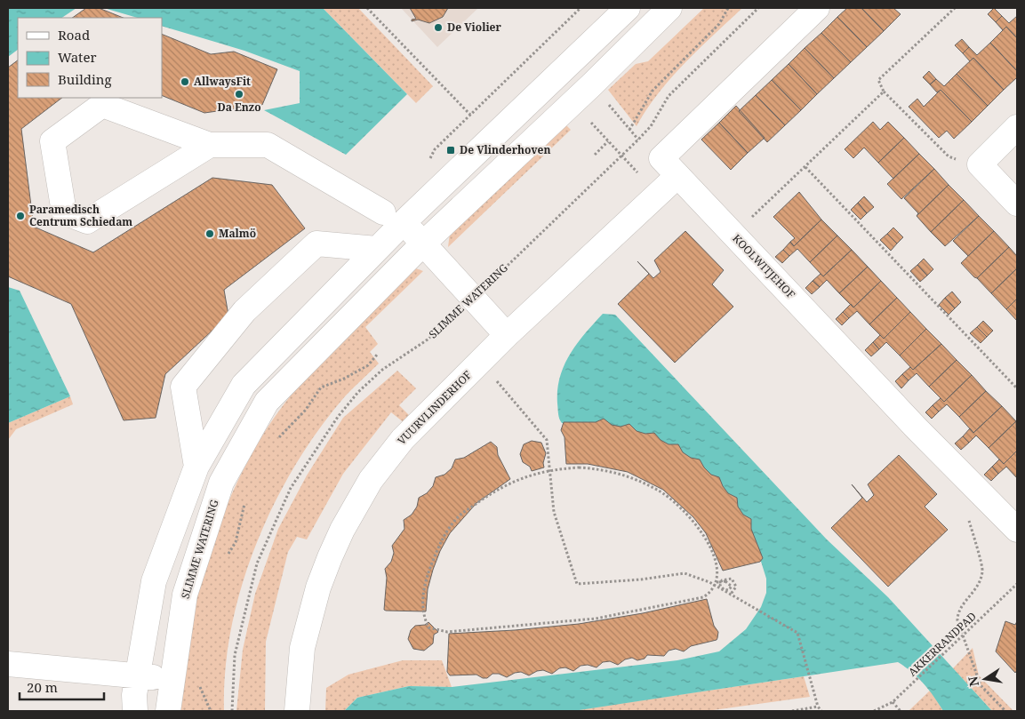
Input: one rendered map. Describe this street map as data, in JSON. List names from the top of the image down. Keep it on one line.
{"streets":{"street":["KOOLWITJEHOF","SLIMME WATERING","VUURVLINDERHOF"],"path":["AKKERRANDPAD"]},"crossings":[["KOOLWITJEHOF","VUURVLINDERHOF"]],"places":{"other":["De Violier","AllwaysFit","Da Enzo","Paramedisch Centrum Schiedam","Malmö"],"transit":["De Vlinderhoven"]},"legend":["Road","Water","Building"],"scale_bar":"20 m","north":"left"}
